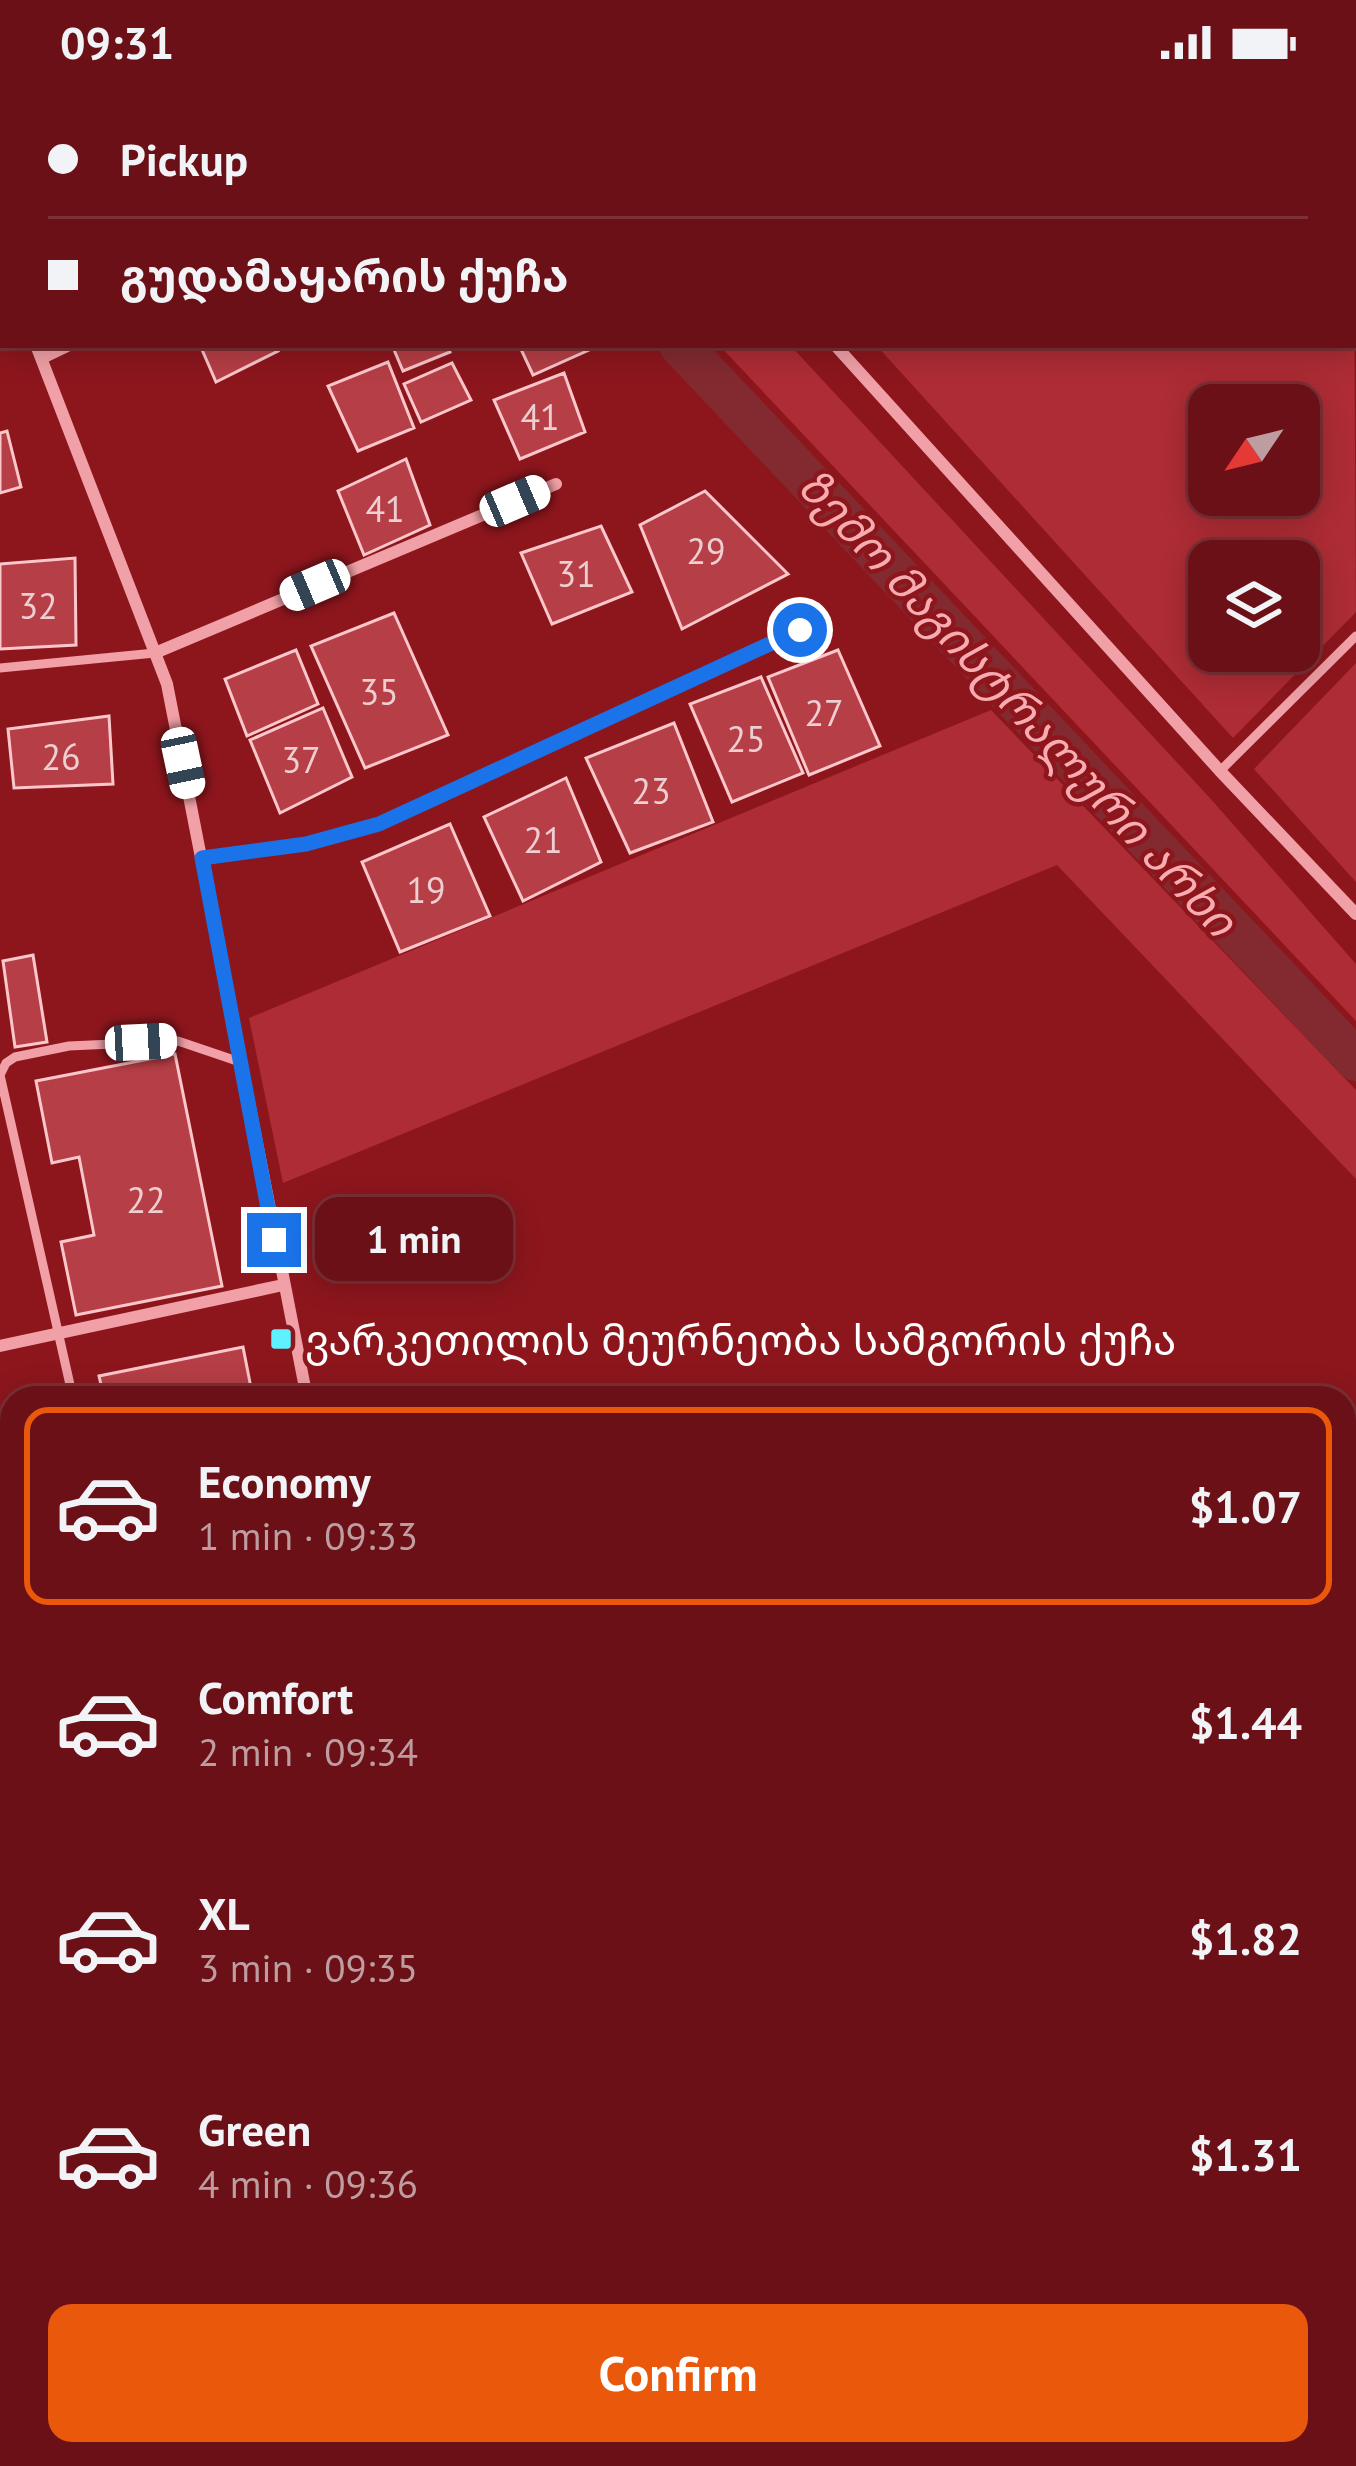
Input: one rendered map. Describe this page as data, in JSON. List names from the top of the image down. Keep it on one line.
{"water":["ზემო მაგისტრალური არხი"],"places":{"transit":["ვარკეთილის მეურნეობა სამგორის ქუჩა"]},"house_numbers":["41","41","29","31","32","35","27","25","26","37","23","21","19","22"],"north":"bottom left","page":{"status":"09:31","banner":["Pickup","გუდამაყარის ქუჩა"],"bubble":"1 min","list":[{"name":"Economy","note":"1 min · 09:33","value":"$1.07"},{"name":"Comfort","note":"2 min · 09:34","value":"$1.44"},{"name":"XL","note":"3 min · 09:35","value":"$1.82"},{"name":"Green","note":"4 min · 09:36","value":"$1.31"}],"buttons":"Confirm"}}
